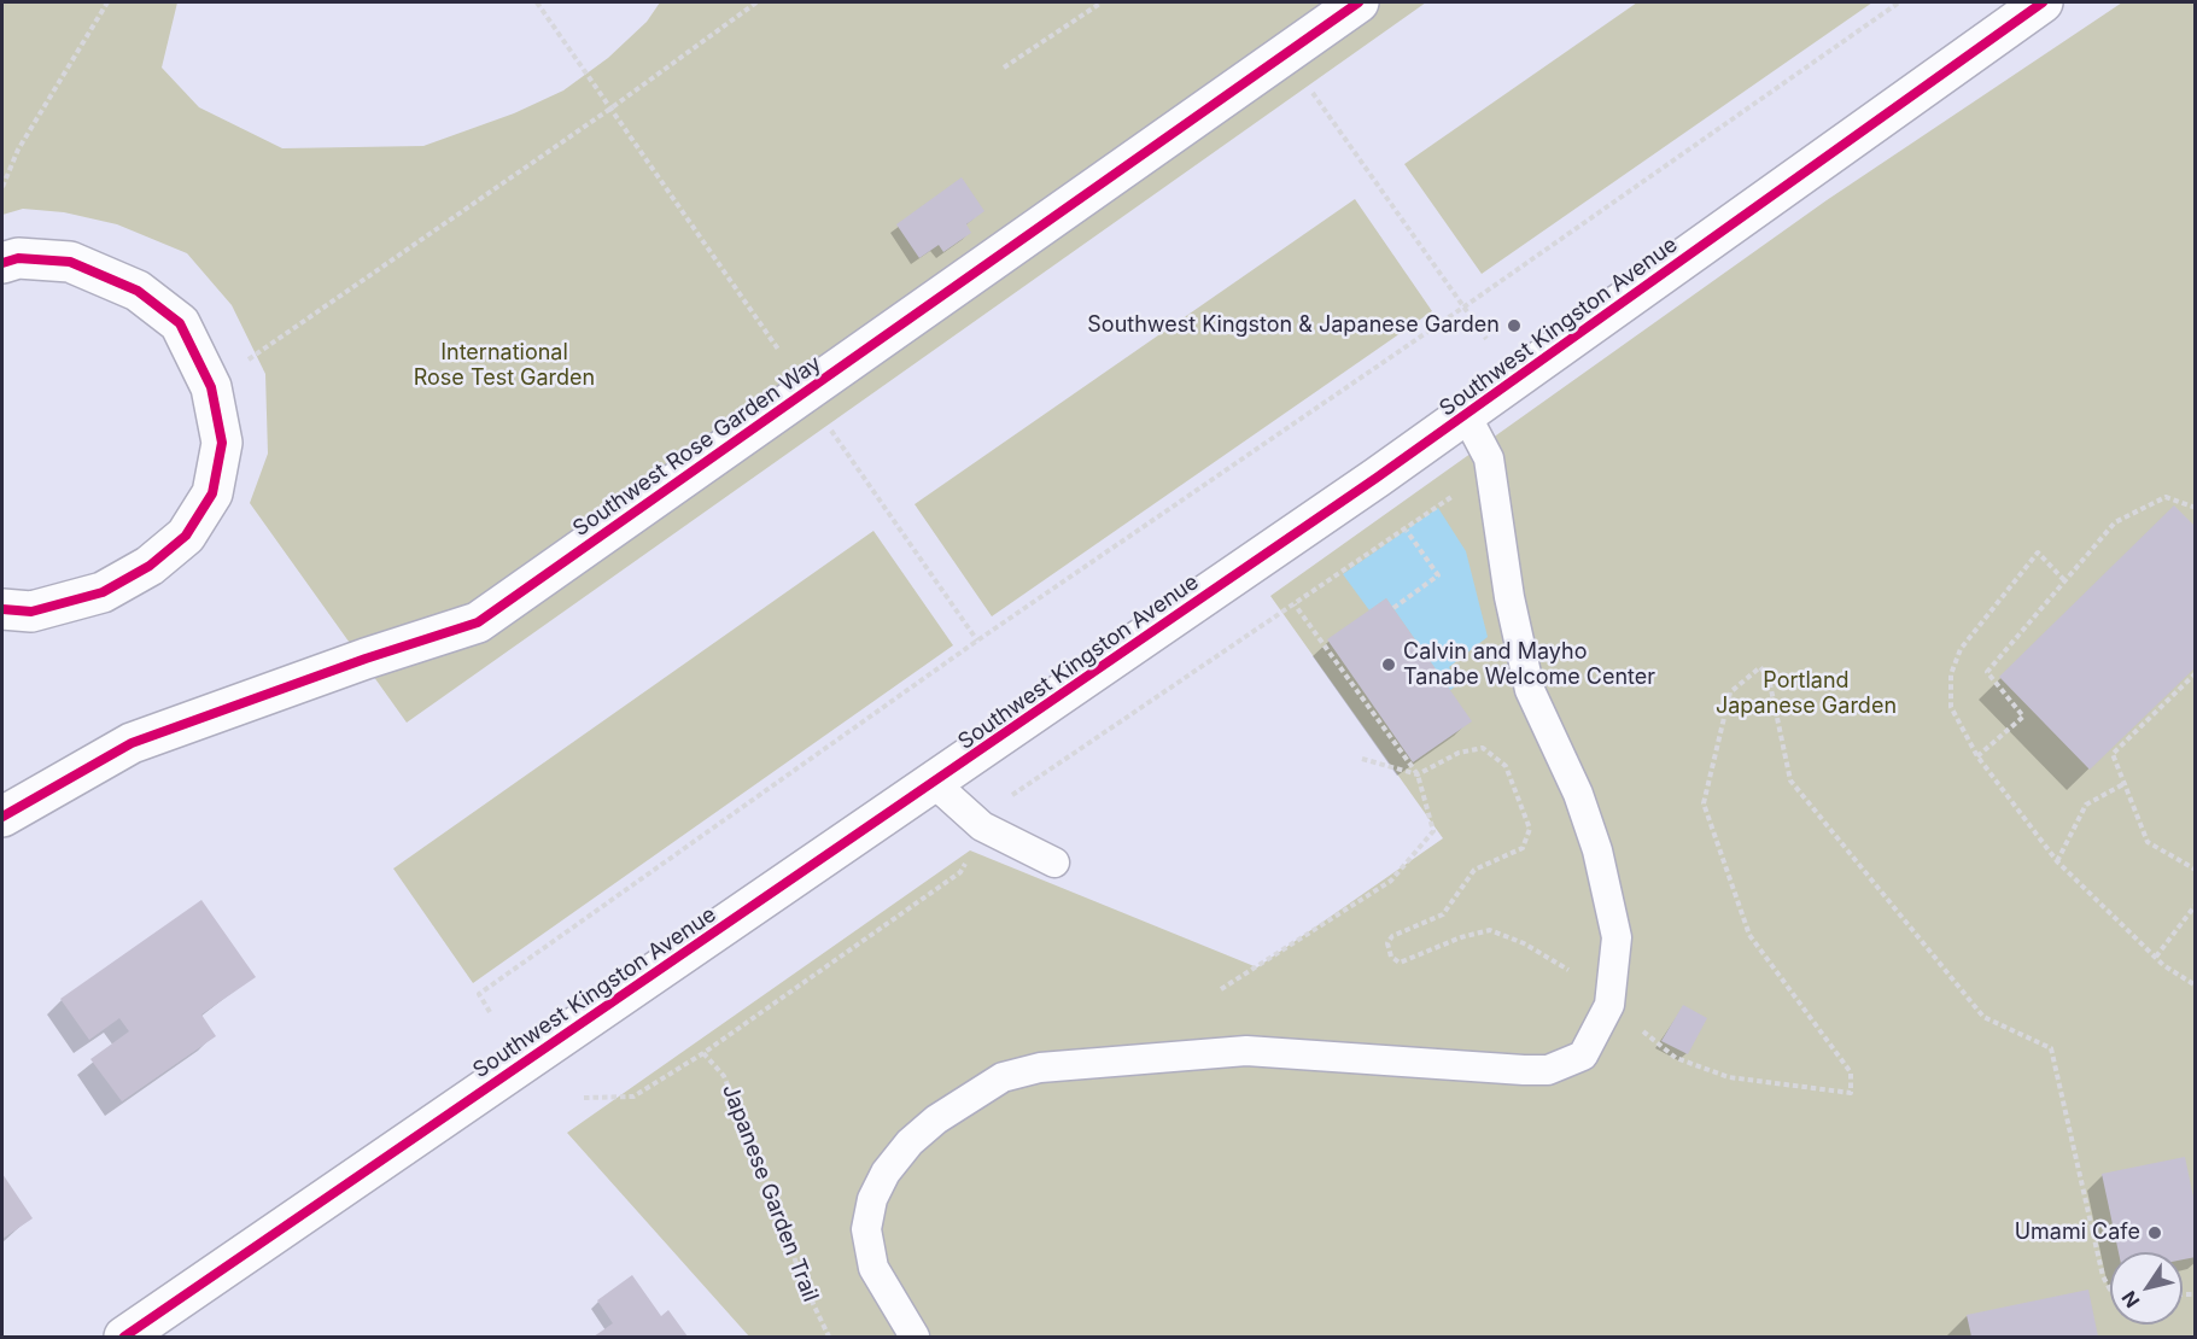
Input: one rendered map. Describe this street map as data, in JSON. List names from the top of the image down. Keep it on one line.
{"streets":{"street":["Southwest Kingston Avenue","Southwest Rose Garden Way"],"path":["Japanese Garden Trail"]},"parks":["International Rose Test Garden","Portland Japanese Garden"],"places":["Southwest Kingston & Japanese Garden","Calvin and Mayho Tanabe Welcome Center","Umami Cafe"],"north":"bottom left"}
